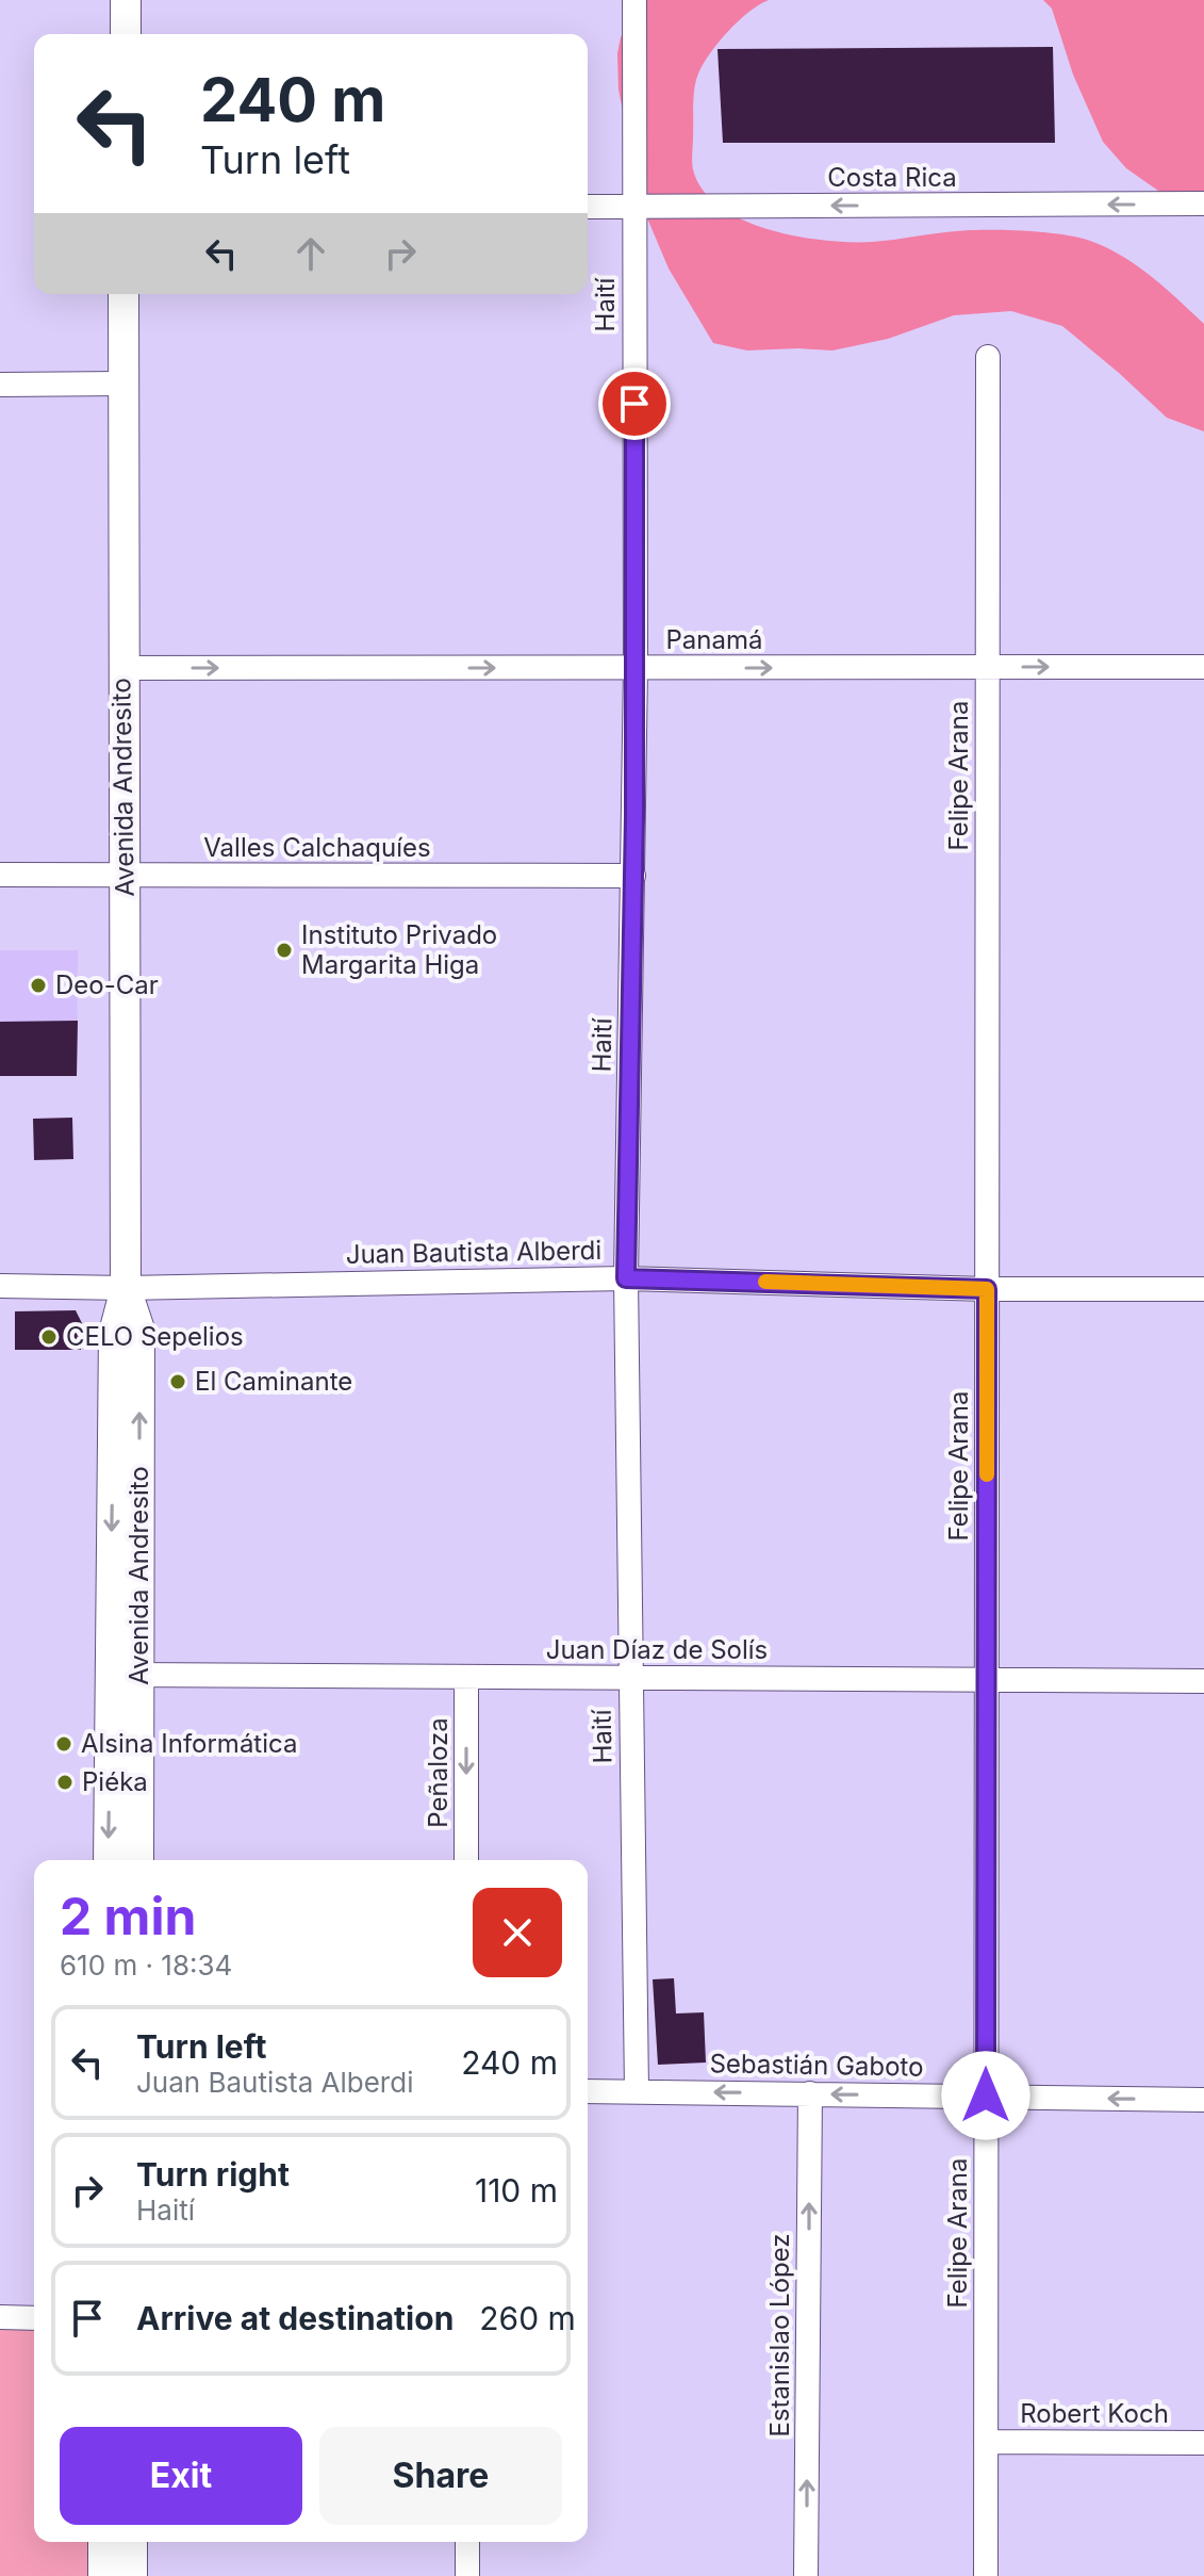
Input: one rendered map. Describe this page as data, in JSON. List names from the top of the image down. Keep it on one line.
{"streets":{"main road":["Avenida Andresito"],"street":["Costa Rica","Haití","Panamá","Felipe Arana","Valles Calchaquíes","Juan Bautista Alberdi","Juan Díaz de Solís","Peñaloza","Sebastián Gaboto","Estanislao López","Robert Koch"]},"crossings":[["Costa Rica","Haití"],["Haití","Panamá"],["Haití","Valles Calchaquíes"],["Haití","Juan Bautista Alberdi"],["Haití","Juan Díaz de Solís"],["Haití","Sebastián Gaboto"],["Panamá","Felipe Arana"],["Panamá","Avenida Andresito"],["Felipe Arana","Juan Bautista Alberdi"],["Felipe Arana","Juan Díaz de Solís"],["Felipe Arana","Sebastián Gaboto"],["Felipe Arana","Robert Koch"],["Avenida Andresito","Valles Calchaquíes"],["Avenida Andresito","Juan Bautista Alberdi"],["Avenida Andresito","Juan Díaz de Solís"],["Juan Díaz de Solís","Peñaloza"],["Sebastián Gaboto","Estanislao López"]],"one_way":["Costa Rica","Panamá","Peñaloza","Sebastián Gaboto","Estanislao López"],"places":["Instituto Privado Margarita Higa","Deo-Car","CELO Sepelios","El Caminante","Alsina Informática","Piéka"],"page":{"turn":["240 m","Turn left"],"heading":["2 min","610 m · 18:34"],"list":[{"name":"Turn left","note":"Juan Bautista Alberdi","value":"240 m"},{"name":"Turn right","note":"Haití","value":"110 m"},{"name":"Arrive at destination","value":"260 m"}],"buttons":["Exit","Share"]}}
